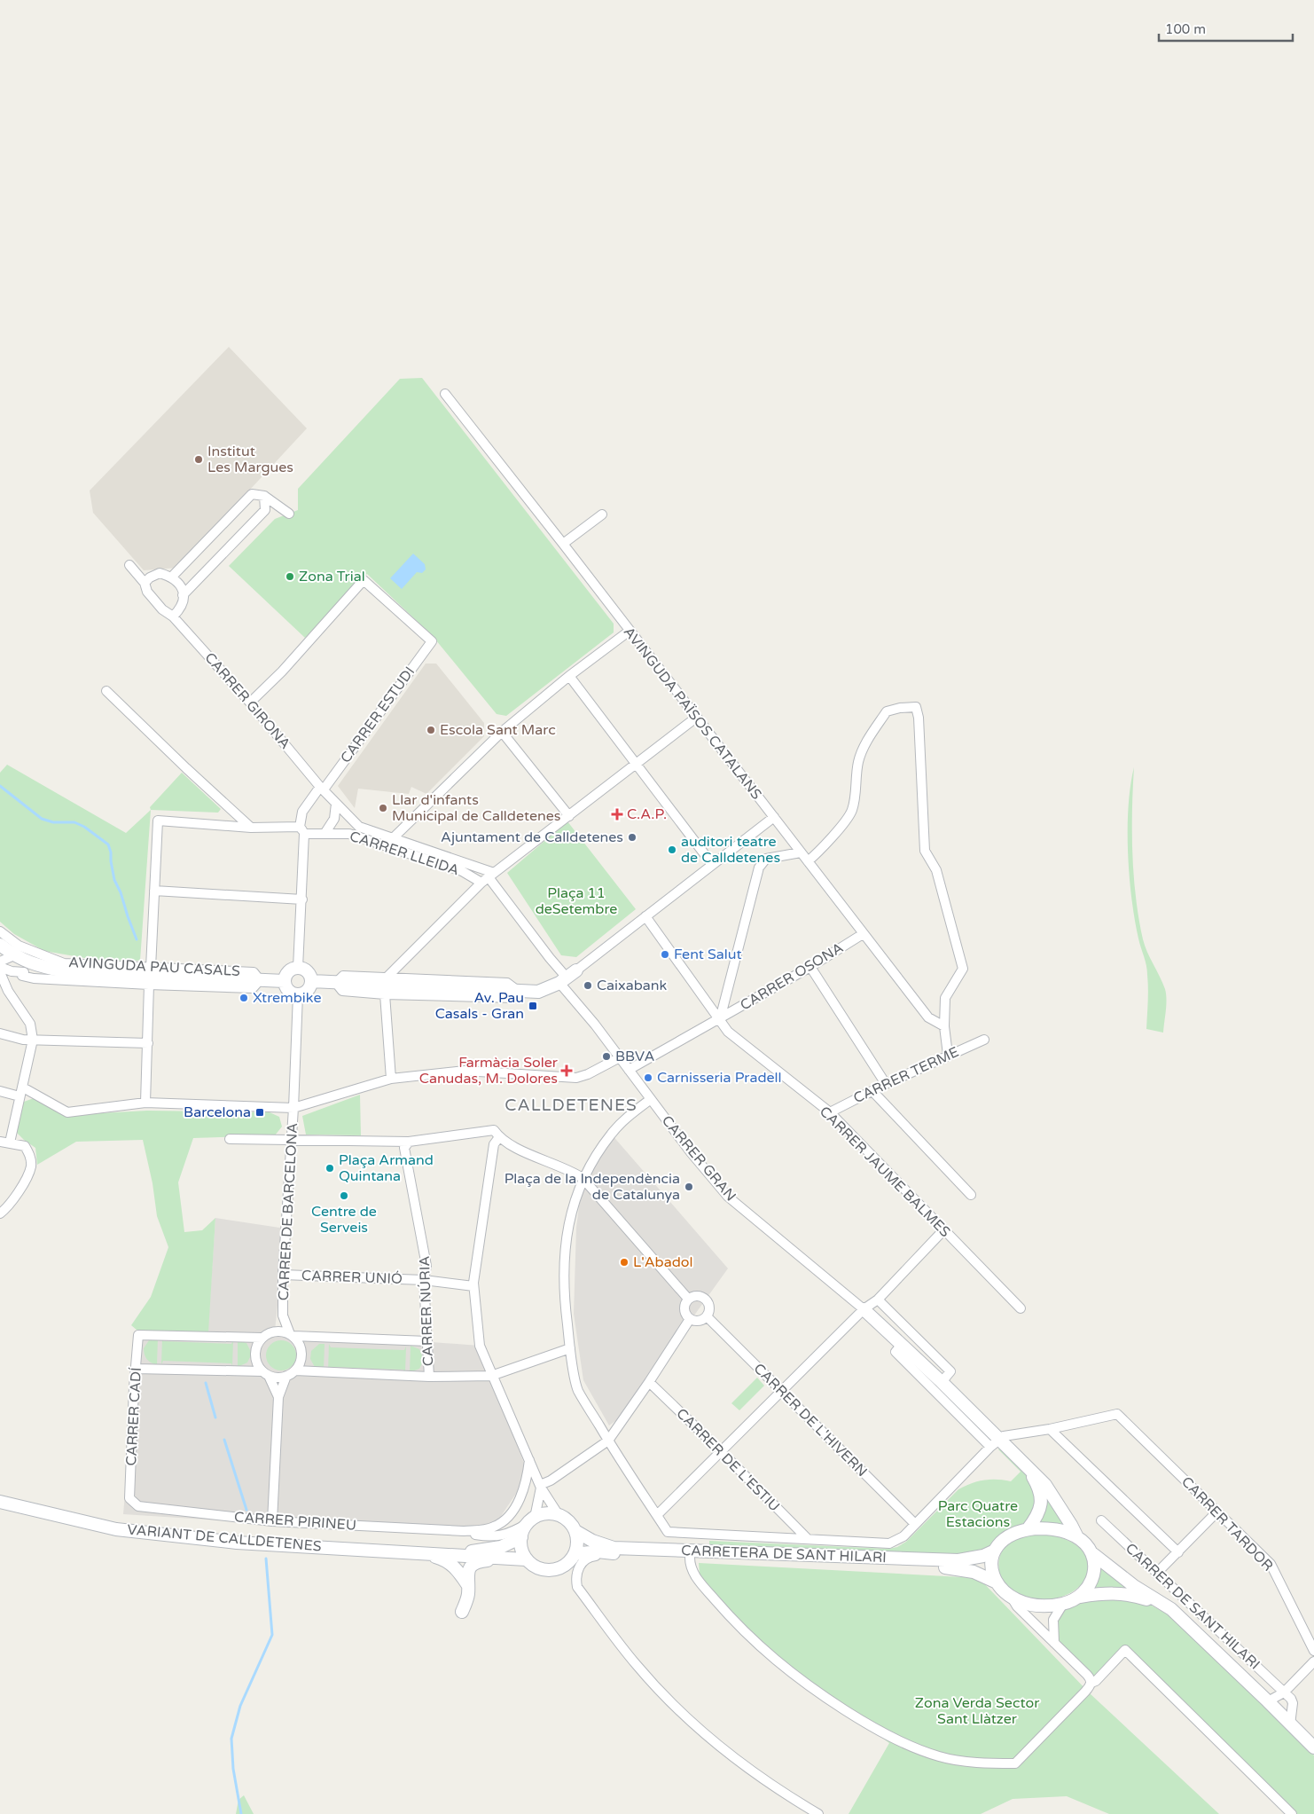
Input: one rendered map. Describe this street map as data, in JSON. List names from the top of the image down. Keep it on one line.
{"streets":{"street":["CARRER GIRONA","AVINGUDA PAÏSOS CATALANS","CARRER ESTUDI","CARRER LLEIDA","AVINGUDA PAU CASALS","CARRER OSONA","CARRER TERME","CARRER GRAN","CARRER JAUME BALMES","CARRER DE BARCELONA","CARRER UNIÓ","CARRER NÚRIA","CARRER CADÍ","CARRER DE L'HIVERN","CARRER DE L'ESTIU","CARRER PIRINEU","CARRER TARDOR","VARIANT DE CALLDETENES","CARRETERA DE SANT HILARI","CARRER DE SANT HILARI"]},"crossings":[["CARRER GIRONA","CARRER ESTUDI"],["CARRER GIRONA","CARRER LLEIDA"],["AVINGUDA PAÏSOS CATALANS","CARRER OSONA"],["CARRER ESTUDI","CARRER LLEIDA"],["CARRER LLEIDA","CARRER GRAN"],["AVINGUDA PAU CASALS","CARRER DE BARCELONA"],["CARRER OSONA","CARRER GRAN"],["CARRER OSONA","CARRER JAUME BALMES"],["CARRER TERME","CARRER JAUME BALMES"],["CARRER DE BARCELONA","CARRER UNIÓ"],["CARRER DE BARCELONA","CARRER CADÍ"],["CARRER UNIÓ","CARRER NÚRIA"],["CARRER CADÍ","CARRER PIRINEU"],["CARRER PIRINEU","VARIANT DE CALLDETENES"],["CARRER PIRINEU","CARRETERA DE SANT HILARI"],["VARIANT DE CALLDETENES","CARRETERA DE SANT HILARI"]],"districts":["CALLDETENES"],"parks":["Plaça 11 deSetembre","Parc Quatre Estacions","Zona Verda Sector Sant Llàtzer"],"places":{"other":["Institut Les Margues","Zona Trial","Escola Sant Marc","Llar d'infants Municipal de Calldetenes","Ajuntament de Calldetenes","auditori teatre de Calldetenes","Fent Salut","Caixabank","Xtrembike","BBVA","Carnisseria Pradell","Plaça Armand Quintana","Plaça de la Independència de Catalunya","Centre de Serveis","L'Abadol"],"health":["C.A.P.","Farmàcia Soler Canudas, M. Dolores"],"transit":["Av. Pau Casals - Gran","Barcelona"]},"scale_bar":"100 m"}
